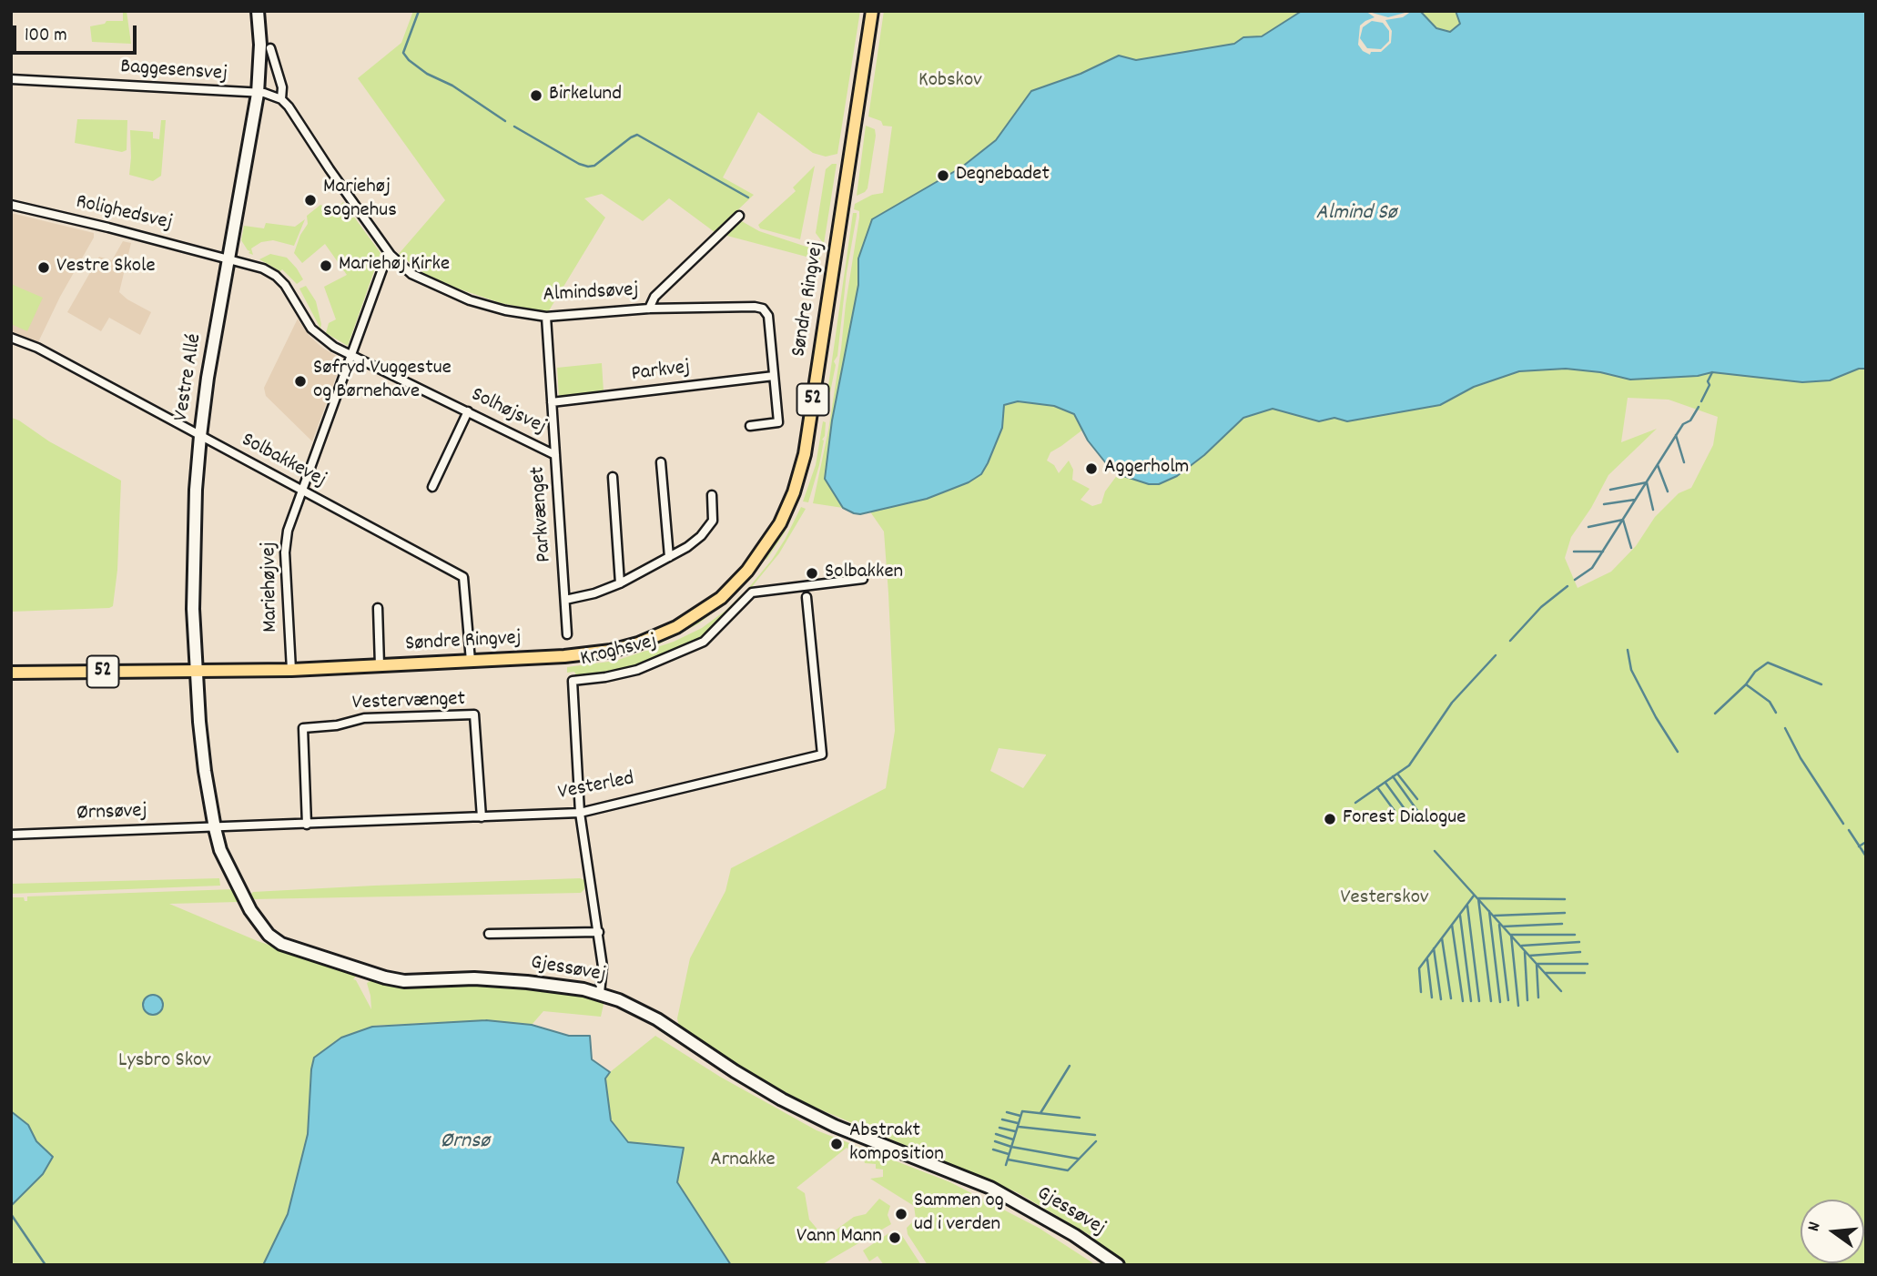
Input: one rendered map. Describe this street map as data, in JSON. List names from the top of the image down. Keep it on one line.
{"streets":{"main road":["Søndre Ringvej","52"],"street":["Baggesensvej","Rolighedsvej","Almindsøvej","Parkvej","Vestre Allé","Solhøjsvej","Solbakkevej","Parkvænget","Mariehøjvej","Kroghsvej","Vestervænget","Vesterled","Ørnsøvej","Gjessøvej"]},"crossings":[["Baggesensvej","Vestre Allé"],["Rolighedsvej","Vestre Allé"],["Rolighedsvej","Solhøjsvej"],["Almindsøvej","Parkvej"],["Almindsøvej","Parkvænget"],["Almindsøvej","Mariehøjvej"],["Søndre Ringvej","Vestre Allé"],["Søndre Ringvej","Solbakkevej"],["Søndre Ringvej","Mariehøjvej"],["Søndre Ringvej","Gjessøvej"],["Parkvej","Parkvænget"],["Vestre Allé","Solhøjsvej"],["Vestre Allé","Solbakkevej"],["Vestre Allé","Gjessøvej"],["Solhøjsvej","Parkvænget"],["Solhøjsvej","Mariehøjvej"],["Solbakkevej","Mariehøjvej"],["Kroghsvej","Vesterled"],["Kroghsvej","Gjessøvej"],["Vestervænget","Vesterled"],["Vesterled","Ørnsøvej"],["Vesterled","Gjessøvej"],["Ørnsøvej","Gjessøvej"]],"water":["Almind Sø","Ørnsø"],"parks":["Kobskov","Vesterskov","Lysbro Skov","Arnakke"],"places":["Birkelund","Degnebadet","Mariehøj sognehus","Mariehøj Kirke","Vestre Skole","Søfryd Vuggestue og Børnehave","Aggerholm","Solbakken","Forest Dialogue","Abstrakt komposition","Sammen og ud i verden","Vann Mann"],"scale_bar":"100 m","north":"left"}
